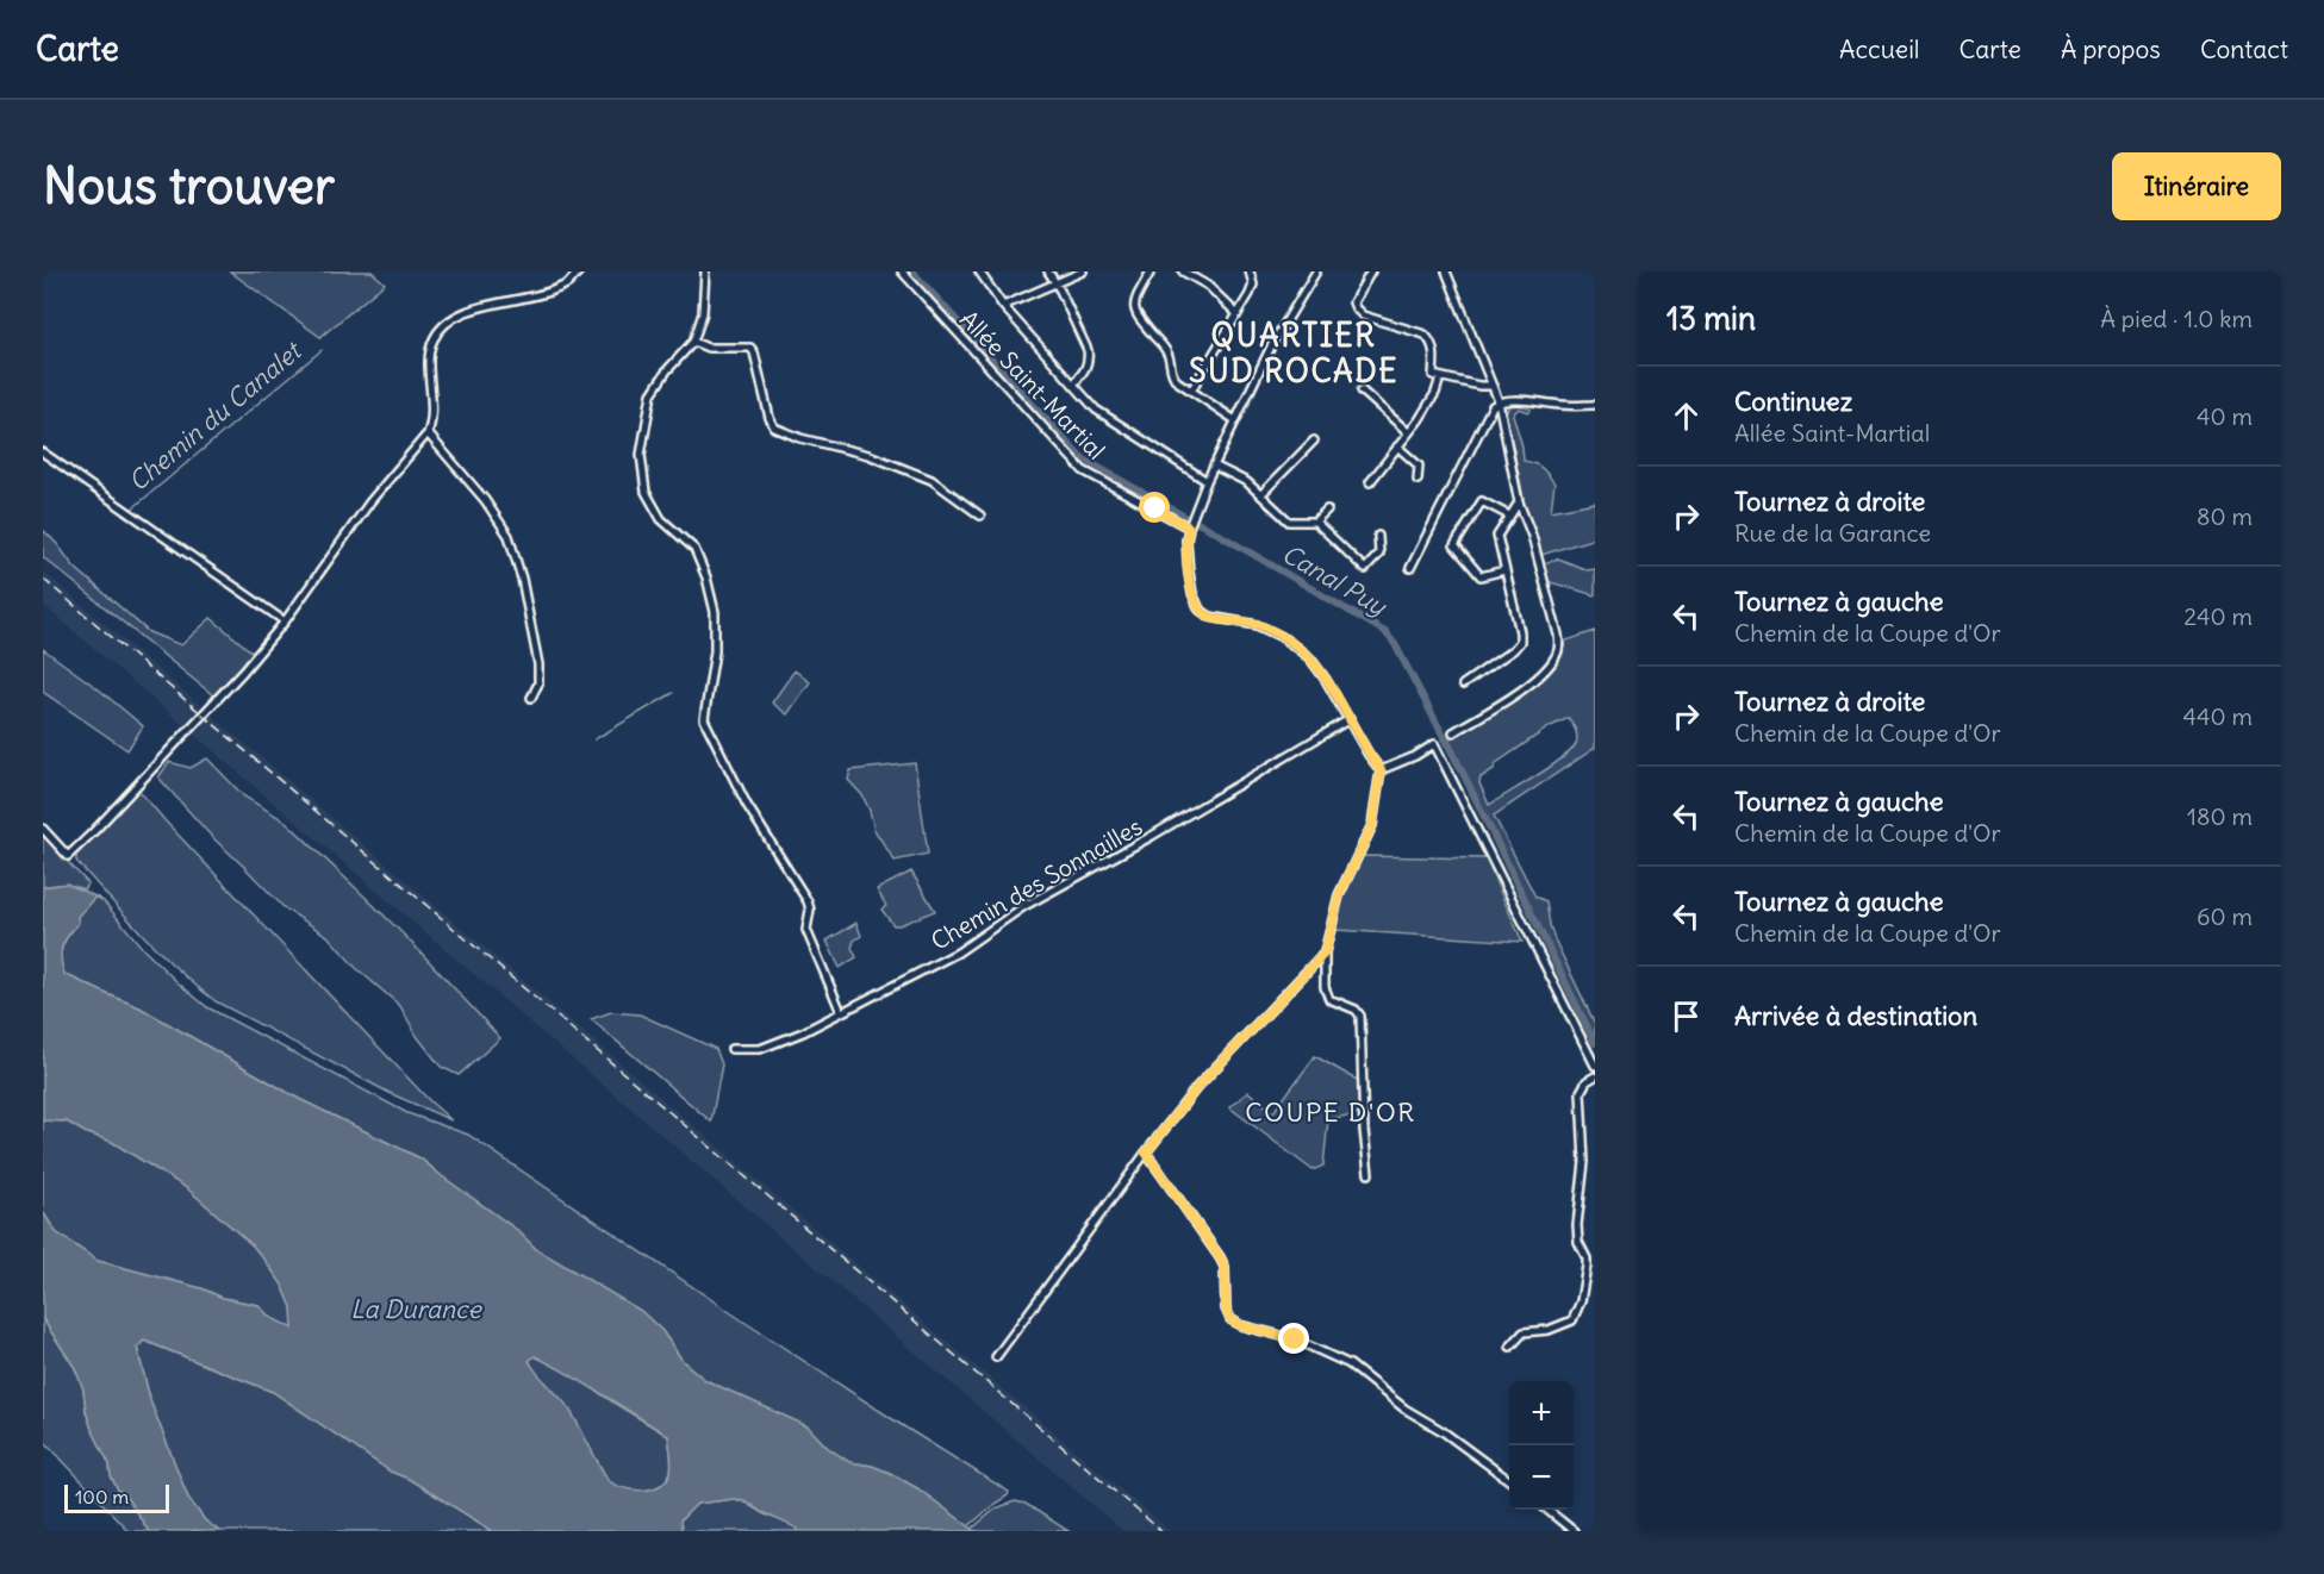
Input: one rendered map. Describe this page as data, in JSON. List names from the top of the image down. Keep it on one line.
{"streets":{"street":["Allée Saint-Martial","Chemin des Sonnailles"]},"districts":["QUARTIER SUD ROCADE","COUPE D'OR"],"water":["Chemin du Canalet","Canal Puy","La Durance"],"scale_bar":"100 m","page":{"header":"Carte","nav":["Accueil","Carte","À propos","Contact"],"buttons":"Itinéraire","title":"Nous trouver","heading":["13 min","À pied · 1.0 km"],"list":[["Continuez","Allée Saint-Martial","40 m"],["Tournez à droite","Rue de la Garance","80 m"],["Tournez à gauche","Chemin de la Coupe d'Or","240 m"],["Tournez à droite","Chemin de la Coupe d'Or","440 m"],["Tournez à gauche","Chemin de la Coupe d'Or","180 m"],["Tournez à gauche","Chemin de la Coupe d'Or","60 m"],"Arrivée à destination"],"map_buttons":["+","−"],"scale":"100 m"}}
